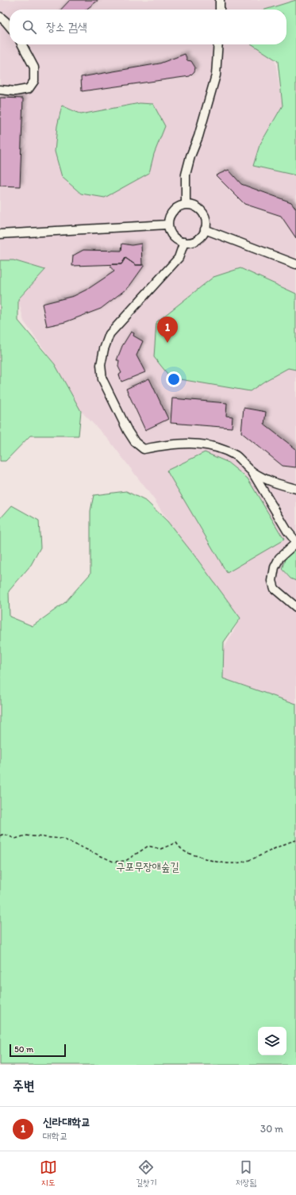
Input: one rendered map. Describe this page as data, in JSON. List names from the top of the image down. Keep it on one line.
{"parks":["구포무장애숲길"],"scale_bar":"50 m","page":{"search":"장소 검색","pins":"1","scale":"50 m","heading":"주변","list":[{"mark":"1","name":"신라대학교","note":"대학교","value":"30 m"}],"nav":["지도","길찾기","저장됨"]}}
